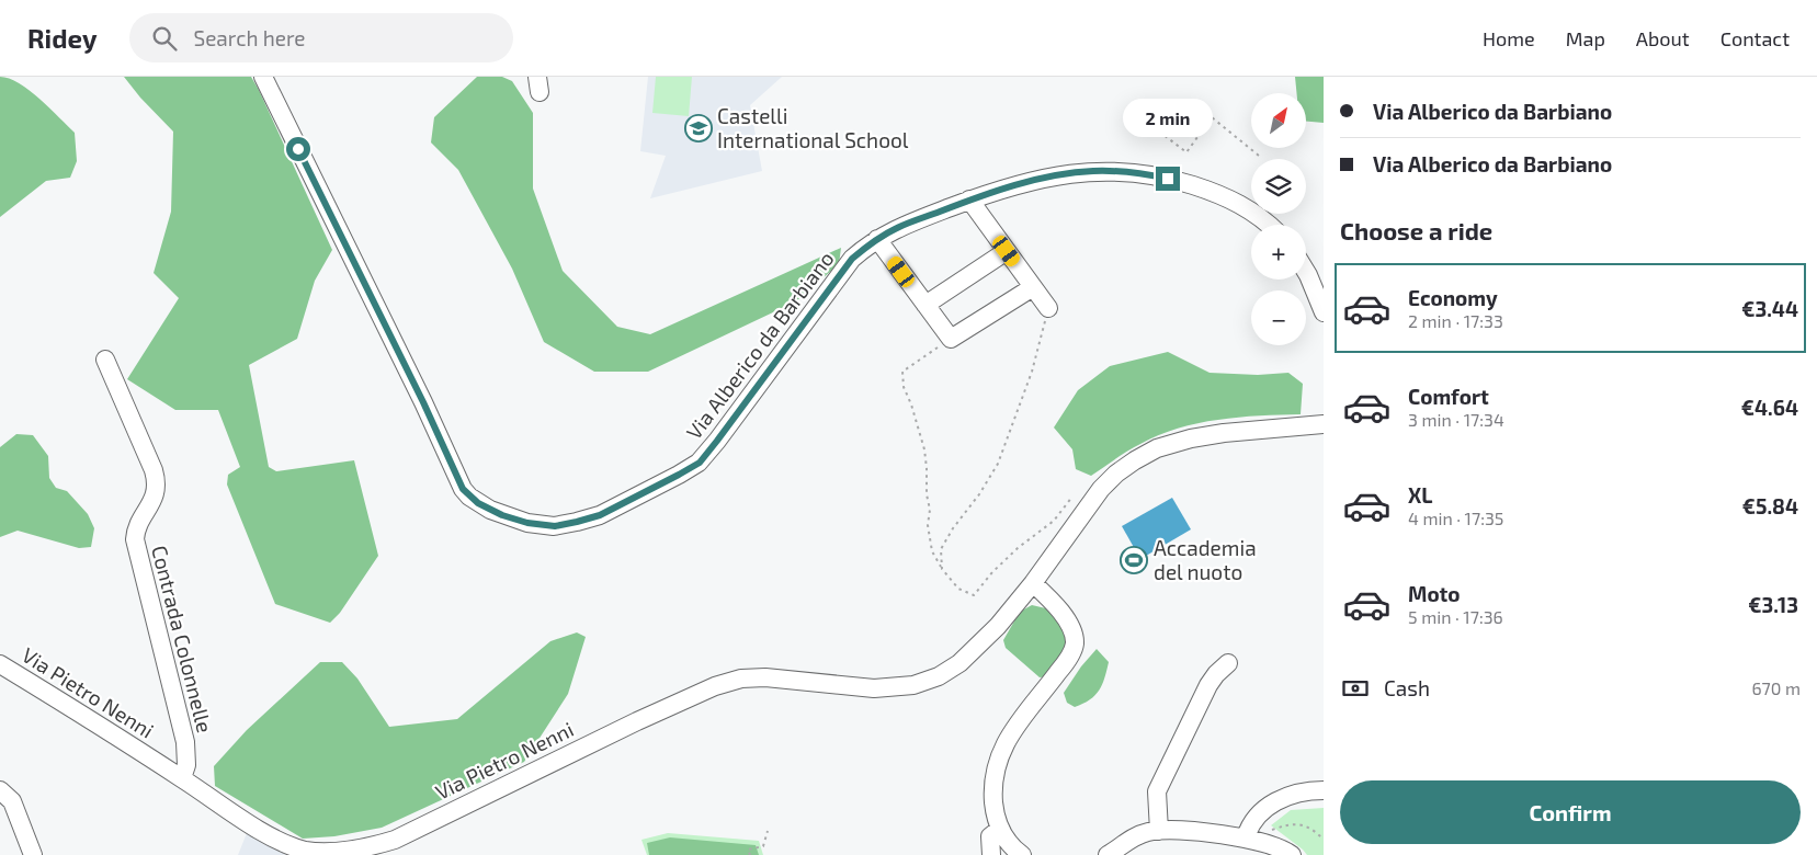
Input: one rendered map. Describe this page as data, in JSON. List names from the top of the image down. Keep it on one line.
{"streets":{"street":["Via Alberico da Barbiano","Contrada Colonnelle","Via Pietro Nenni"]},"crossings":[["Contrada Colonnelle","Via Pietro Nenni"]],"places":{"school or university":["Castelli International School"],"sports":["Accademia del nuoto"]},"north":"top right","page":{"header":"Ridey","search":"Search here","nav":["Home","Map","About","Contact"],"banner":["Via Alberico da Barbiano","Via Alberico da Barbiano"],"map_buttons":["+","−"],"bubble":"2 min","heading":"Choose a ride","list":[{"name":"Economy","note":"2 min · 17:33","value":"€3.44"},{"name":"Comfort","note":"3 min · 17:34","value":"€4.64"},{"name":"XL","note":"4 min · 17:35","value":"€5.84"},{"name":"Moto","note":"5 min · 17:36","value":"€3.13"}],"pay":["Cash","670 m"],"buttons":"Confirm"}}
